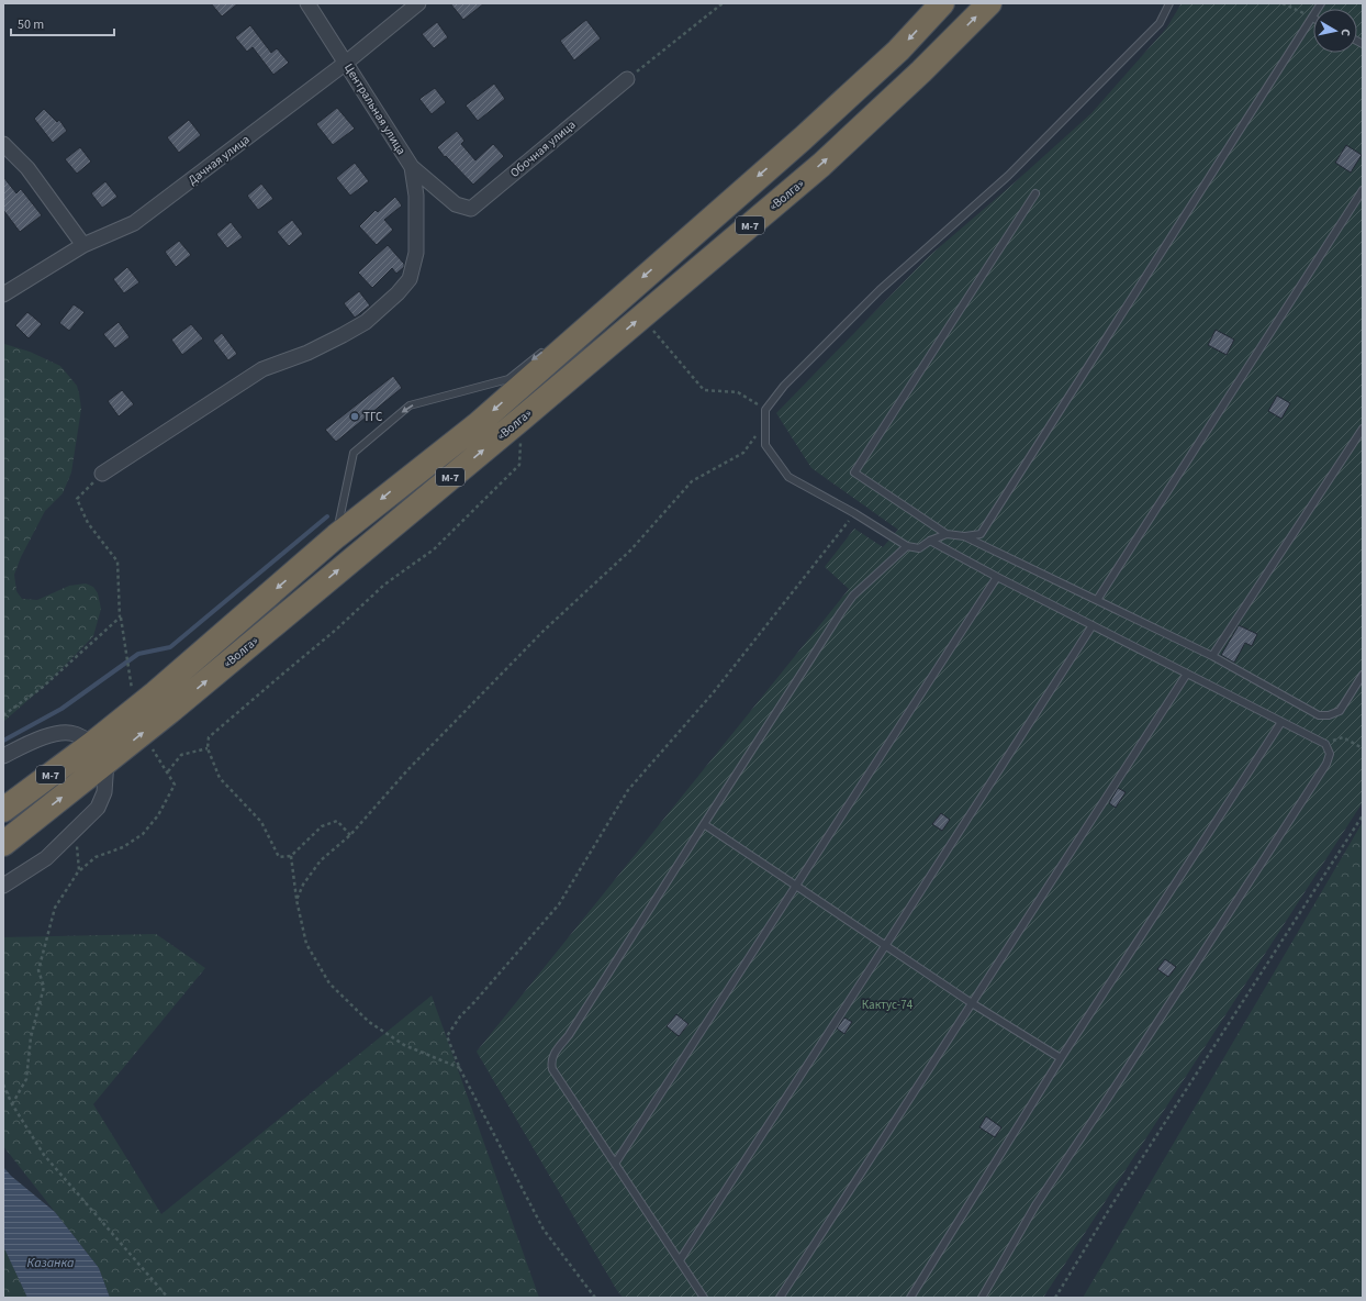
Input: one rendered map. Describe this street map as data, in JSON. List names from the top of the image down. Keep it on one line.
{"streets":{"highway":["«Волга»","М-7"],"street":["Центральная улица","Обочная улица","Дачная улица"]},"crossings":[["Центральная улица","Обочная улица"],["Центральная улица","Дачная улица"]],"water":["Казанка"],"parks":["Кактус-74"],"places":["ТГС"],"scale_bar":"50 m","north":"right"}
